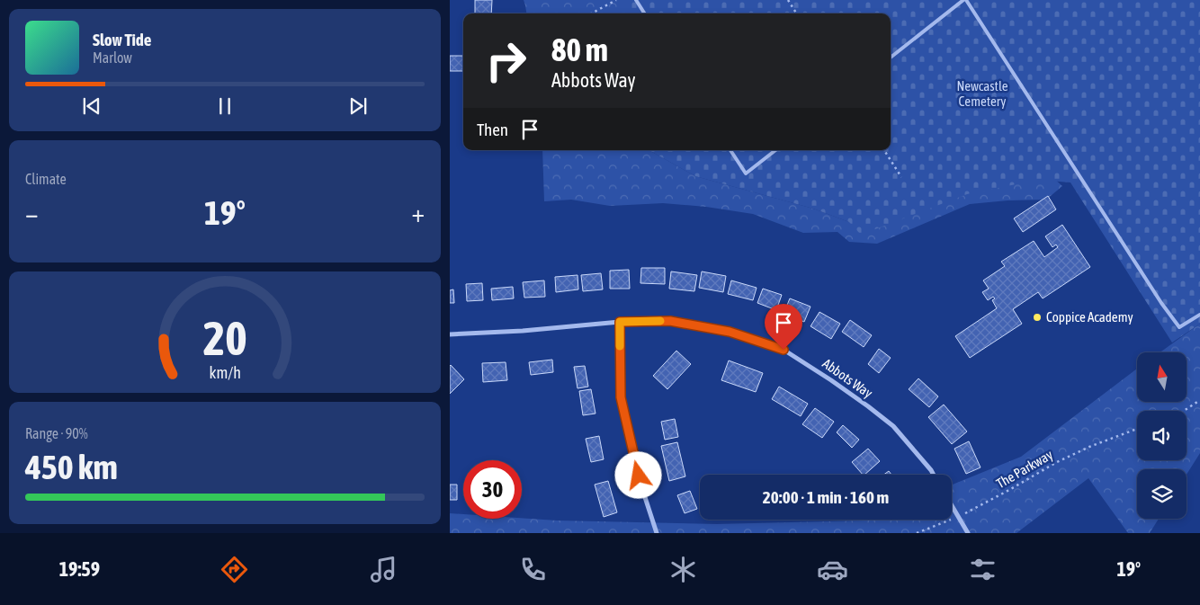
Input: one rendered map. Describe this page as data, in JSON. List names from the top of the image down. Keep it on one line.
{"streets":{"street":["Abbots Way"],"path":["The Parkway"]},"parks":["Newcastle Cemetery"],"places":["Coppice Academy"],"north":"top","page":{"turn":["80 m","Abbots Way"],"song":["Slow Tide","Marlow"],"then":"Then","tile":["Climate",["Range · 90%","450 km"]],"heat":["−","19°","+"],"limit":"30","trip":"20:00 · 1 min · 160 m","tabs":["19:59","19°"],"gauge":["20","km/h"]}}
